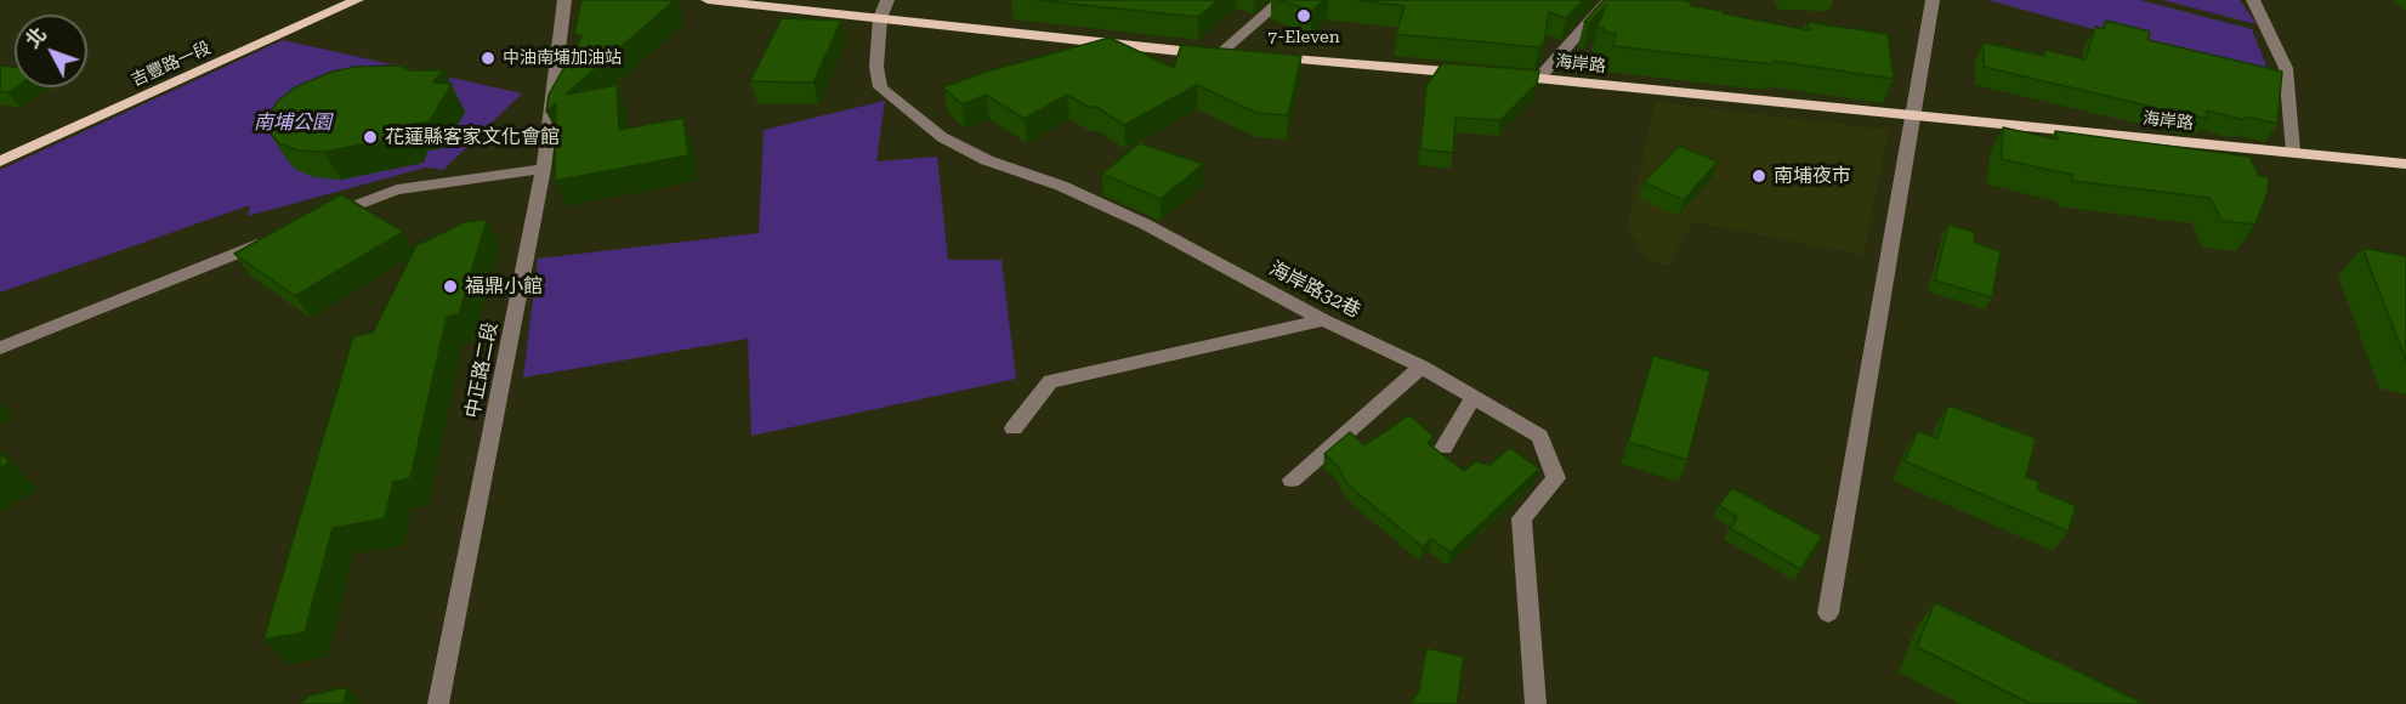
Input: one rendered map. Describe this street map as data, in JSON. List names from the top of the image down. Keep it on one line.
{"streets":{"main road":["吉豐路一段","海岸路"],"street":["海岸路32巷","中正路二段"]},"crossings":[["海岸路","海岸路32巷"]],"parks":["南埔公園"],"places":["7-Eleven","中油南埔加油站","花蓮縣客家文化會館","南埔夜市","福鼎小館"],"north":"top left"}
